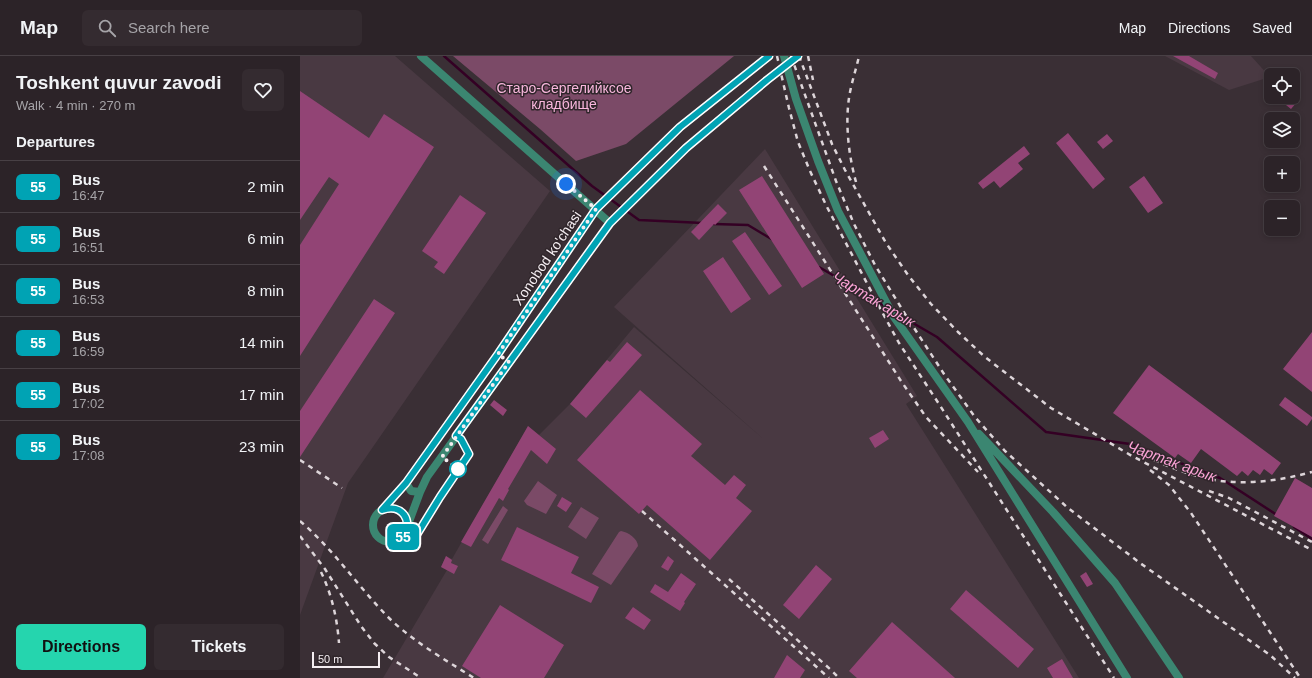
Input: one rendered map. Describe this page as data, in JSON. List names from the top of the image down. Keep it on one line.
{"streets":{"street":["Xonobod ko'chasi"]},"water":["Чартак арык"],"parks":["Старо-Сергелийксое кладбище"],"lines":["bus line 55"],"scale_bar":"50 m","page":{"header":"Map","search":"Search here","nav":["Map","Directions","Saved"],"heading":[["Toshkent quvur zavodi","Walk · 4 min · 270 m"],"Departures"],"on_map":"55","map_buttons":["+","−"],"list":[{"mark":"55","name":"Bus","note":"16:47","value":"2 min"},{"mark":"55","name":"Bus","note":"16:51","value":"6 min"},{"mark":"55","name":"Bus","note":"16:53","value":"8 min"},{"mark":"55","name":"Bus","note":"16:59","value":"14 min"},{"mark":"55","name":"Bus","note":"17:02","value":"17 min"},{"mark":"55","name":"Bus","note":"17:08","value":"23 min"}],"buttons":["Directions","Tickets"],"scale":"50 m"}}
